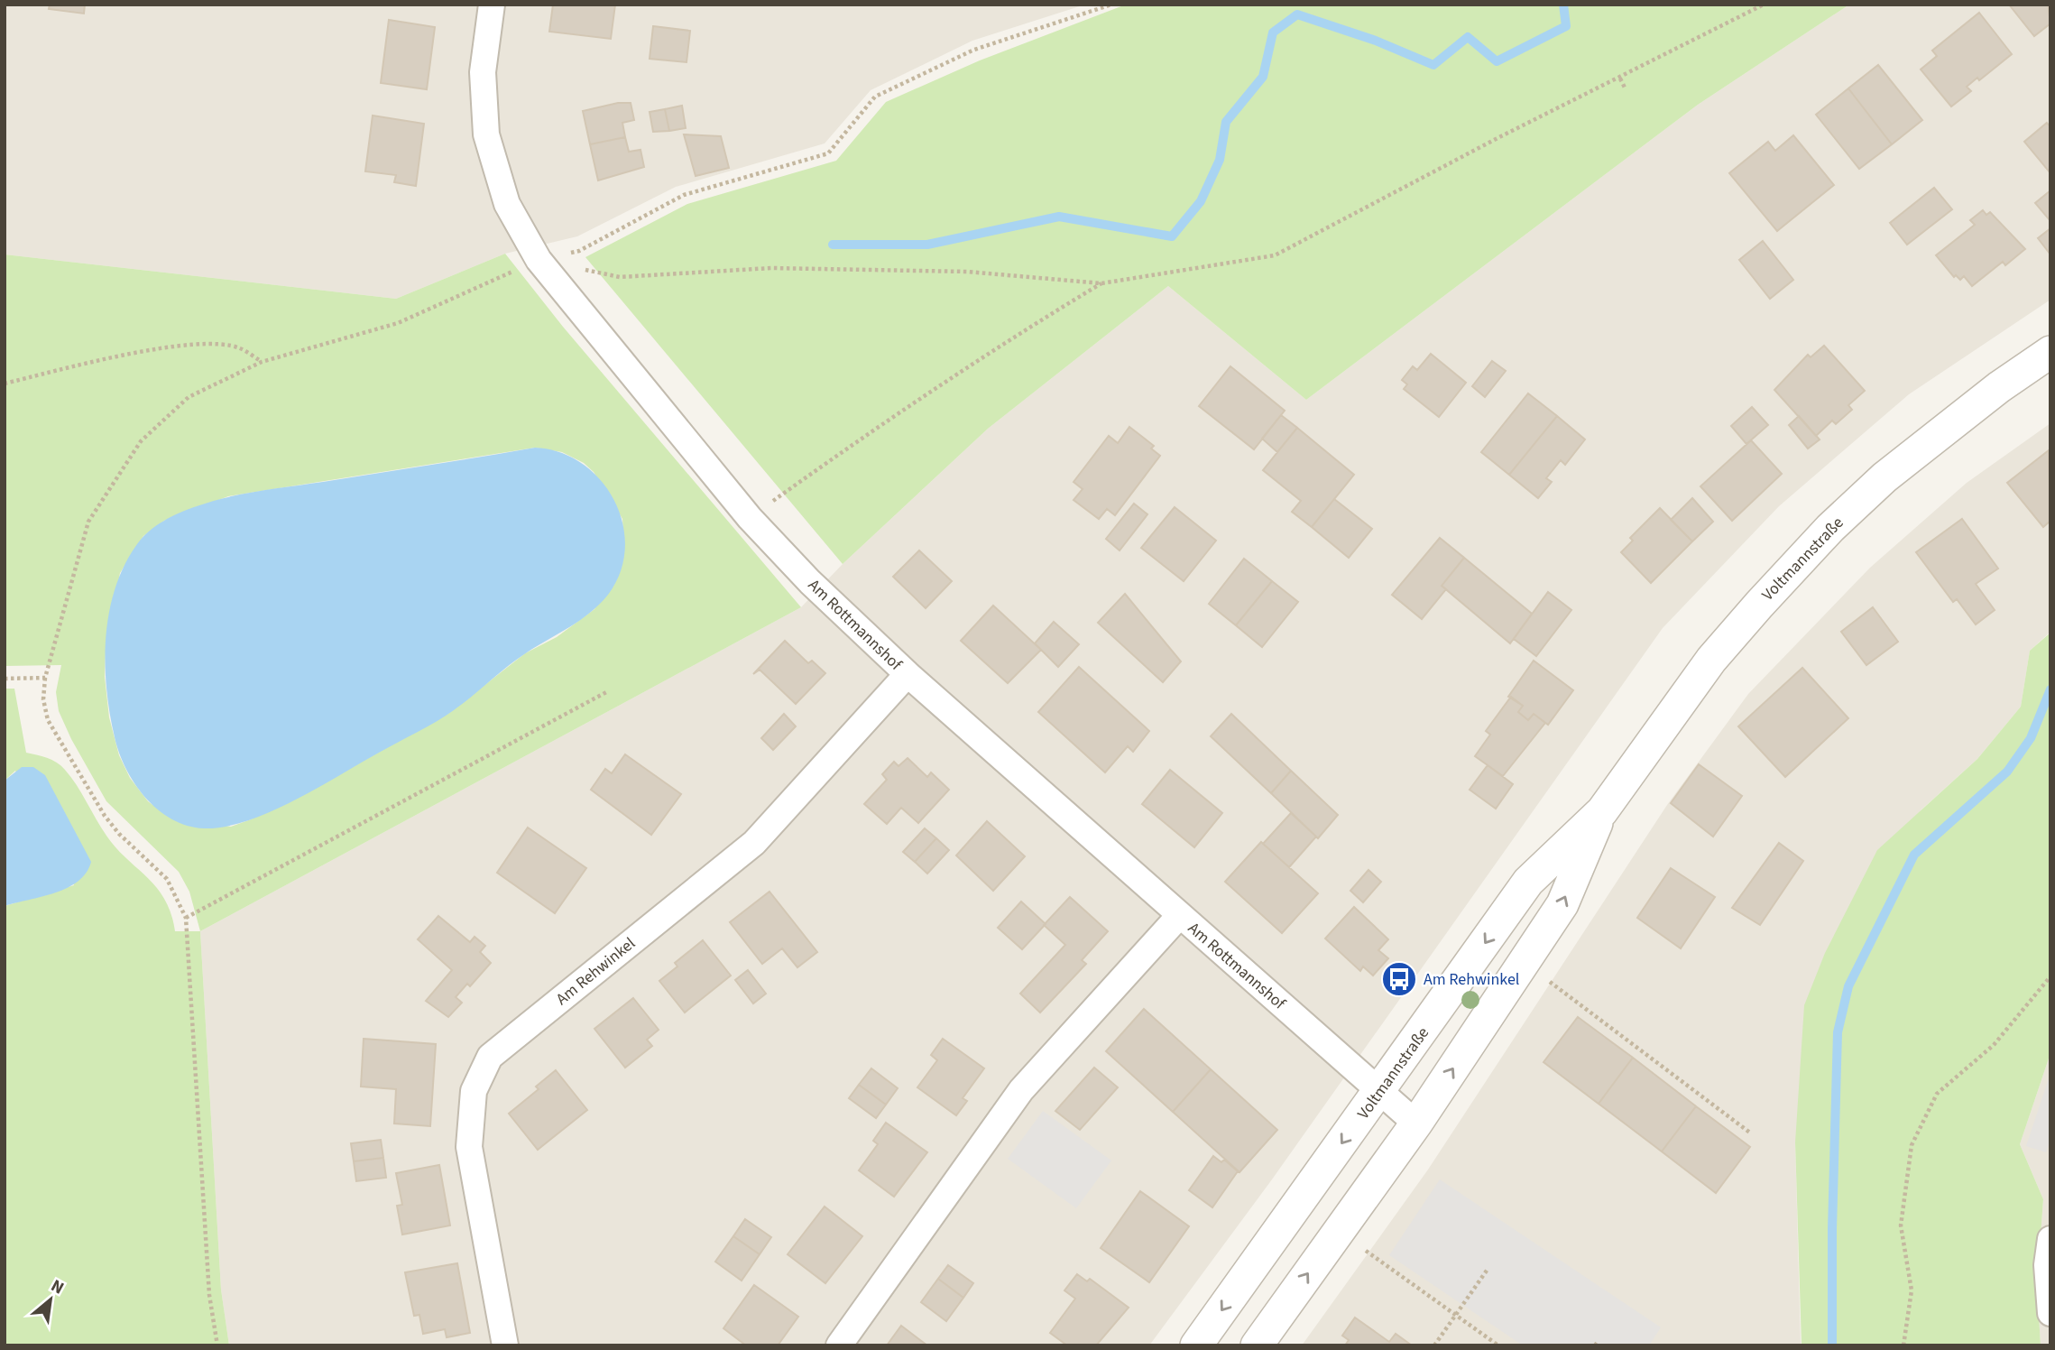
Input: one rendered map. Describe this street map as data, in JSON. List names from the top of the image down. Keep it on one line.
{"streets":{"street":["Voltmannstraße","Am Rottmannshof","Am Rehwinkel"]},"crossings":[["Voltmannstraße","Am Rottmannshof"],["Am Rottmannshof","Am Rehwinkel"]],"places":{"bus stop":["Am Rehwinkel"]},"north":"top right"}
